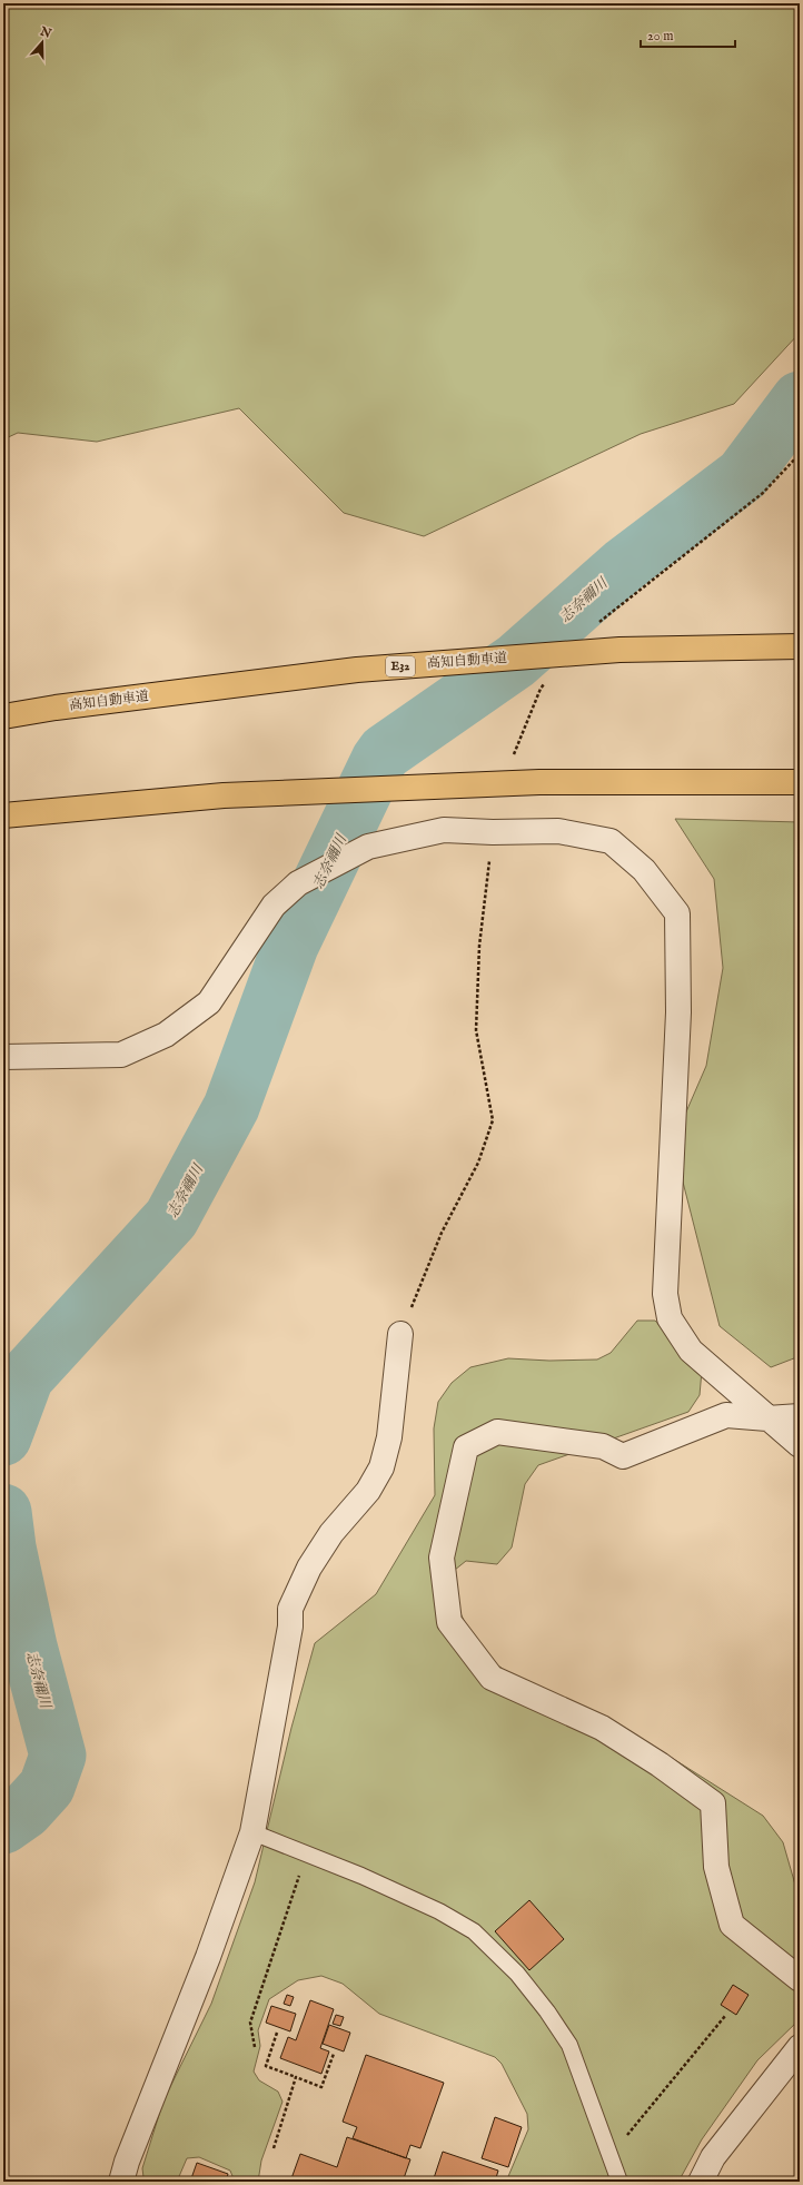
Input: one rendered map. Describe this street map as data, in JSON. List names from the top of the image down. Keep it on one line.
{"streets":{"highway":["高知自動車道","E32"]},"water":["志奈禰川"],"scale_bar":"20 m","north":"top"}
